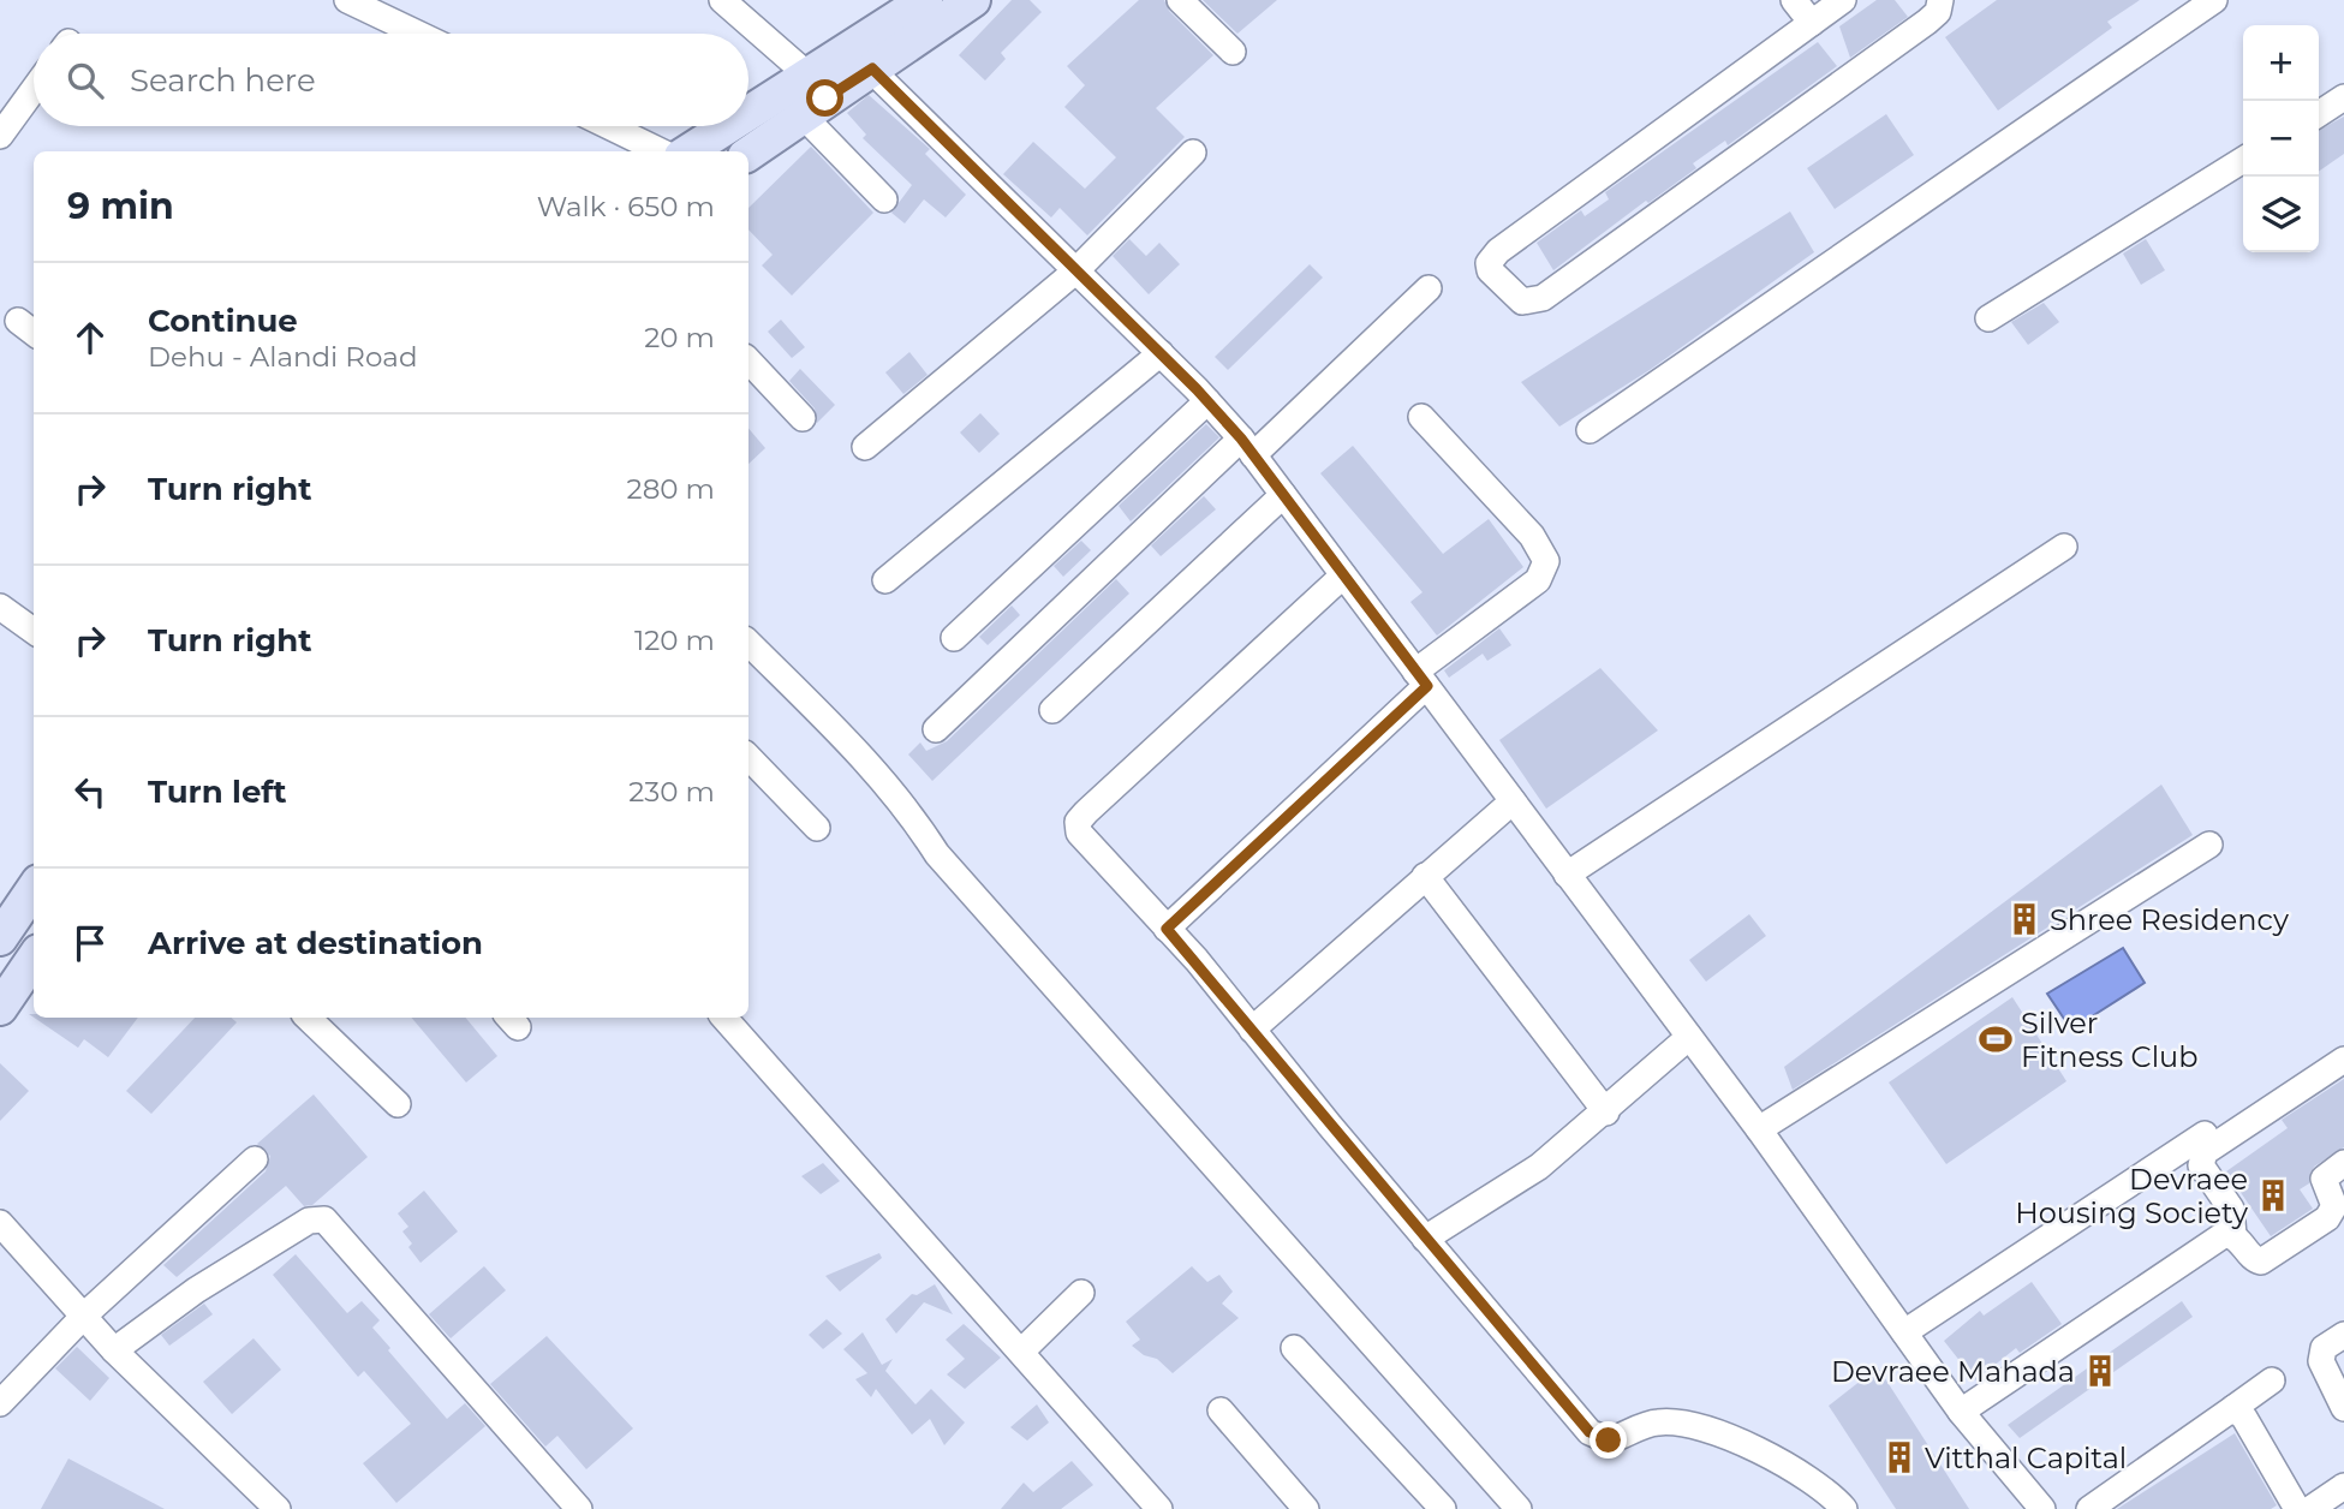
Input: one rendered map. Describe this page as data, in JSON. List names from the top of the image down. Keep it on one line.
{"places":{"building":["Shree Residency","Devraee Housing Society","Devraee Mahada","Vitthal Capital"],"sports":["Silver Fitness Club"]},"page":{"map_buttons":["+","−"],"search":"Search here","heading":["9 min","Walk · 650 m"],"list":[["Continue","Dehu - Alandi Road","20 m"],["Turn right","280 m"],["Turn right","120 m"],["Turn left","230 m"],"Arrive at destination"]}}
